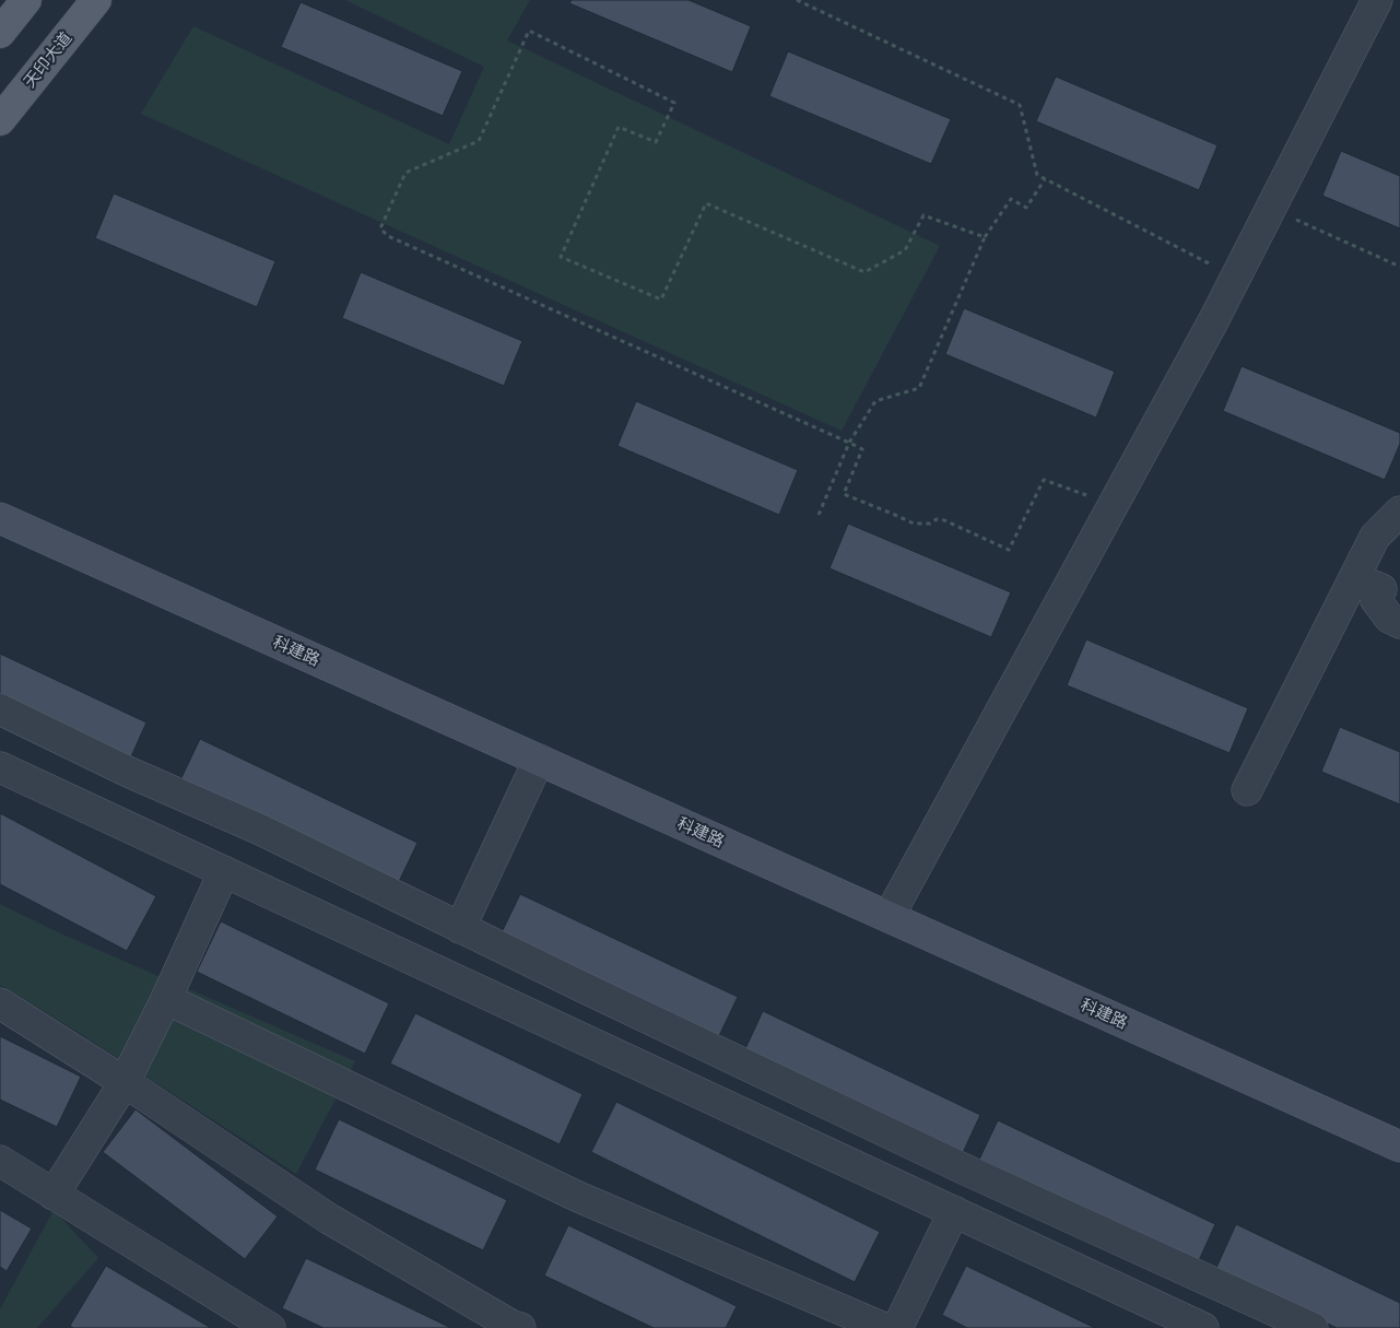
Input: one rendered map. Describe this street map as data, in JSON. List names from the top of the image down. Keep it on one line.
{"streets":{"main road":["天印大道","科建路"]}}
